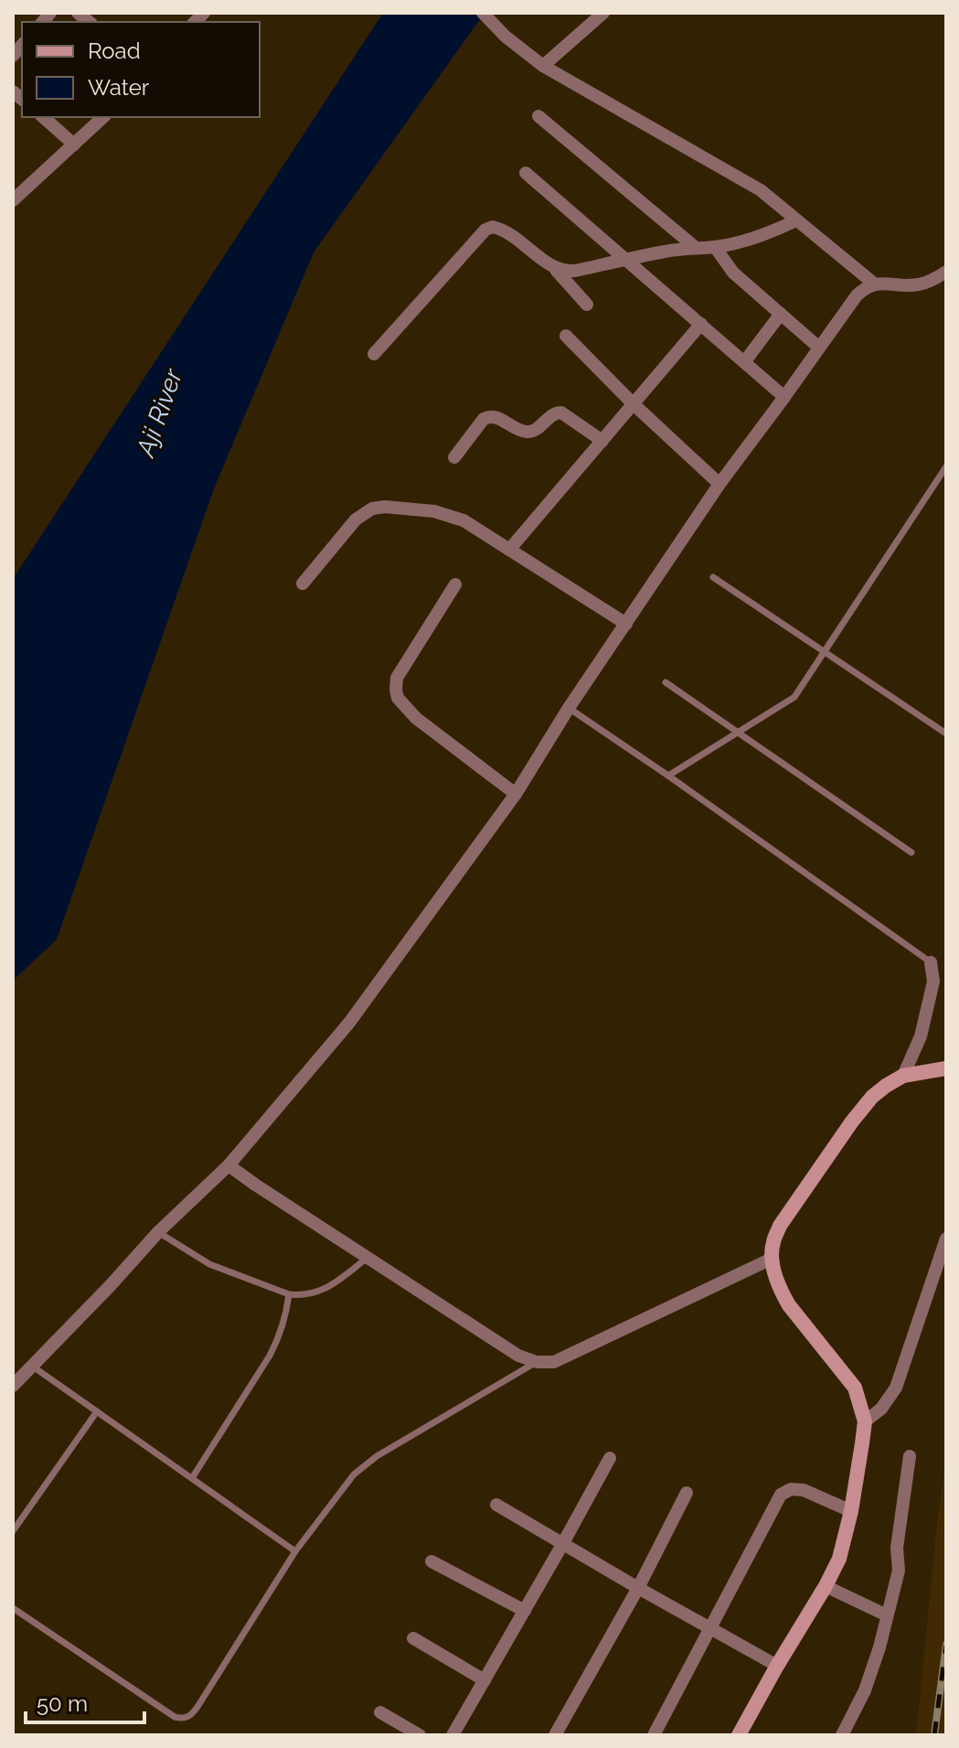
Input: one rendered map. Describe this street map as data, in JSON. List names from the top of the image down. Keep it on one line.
{"water":["Aji River"],"legend":["Road","Water"],"scale_bar":"50 m"}
